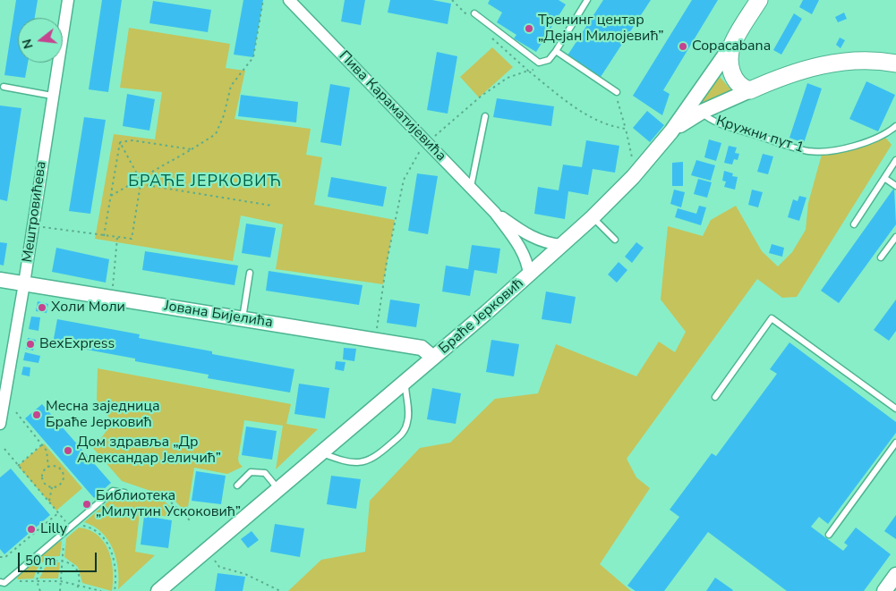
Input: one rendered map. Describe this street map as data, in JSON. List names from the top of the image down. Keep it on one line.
{"streets":{"main road":["Браће Јерковић"],"street":["Пива Караматијевића","Мештровићева","Јована Бијелића"],"lane":["Кружни пут 1"]},"crossings":[["Пива Караматијевића","Браће Јерковић"],["Мештровићева","Јована Бијелића"],["Јована Бијелића","Браће Јерковић"]],"districts":["БРАЋЕ ЈЕРКОВИЋ"],"places":["Тренинг центар „Дејан Милојевић”","Copacabana","Холи Моли","BexExpress","Месна заједница Браће Јерковић","Дом здравља „Др Александар Јеличић”","Библиотека „Милутин Ускоковић”","Lilly"],"scale_bar":"50 m","north":"left"}
